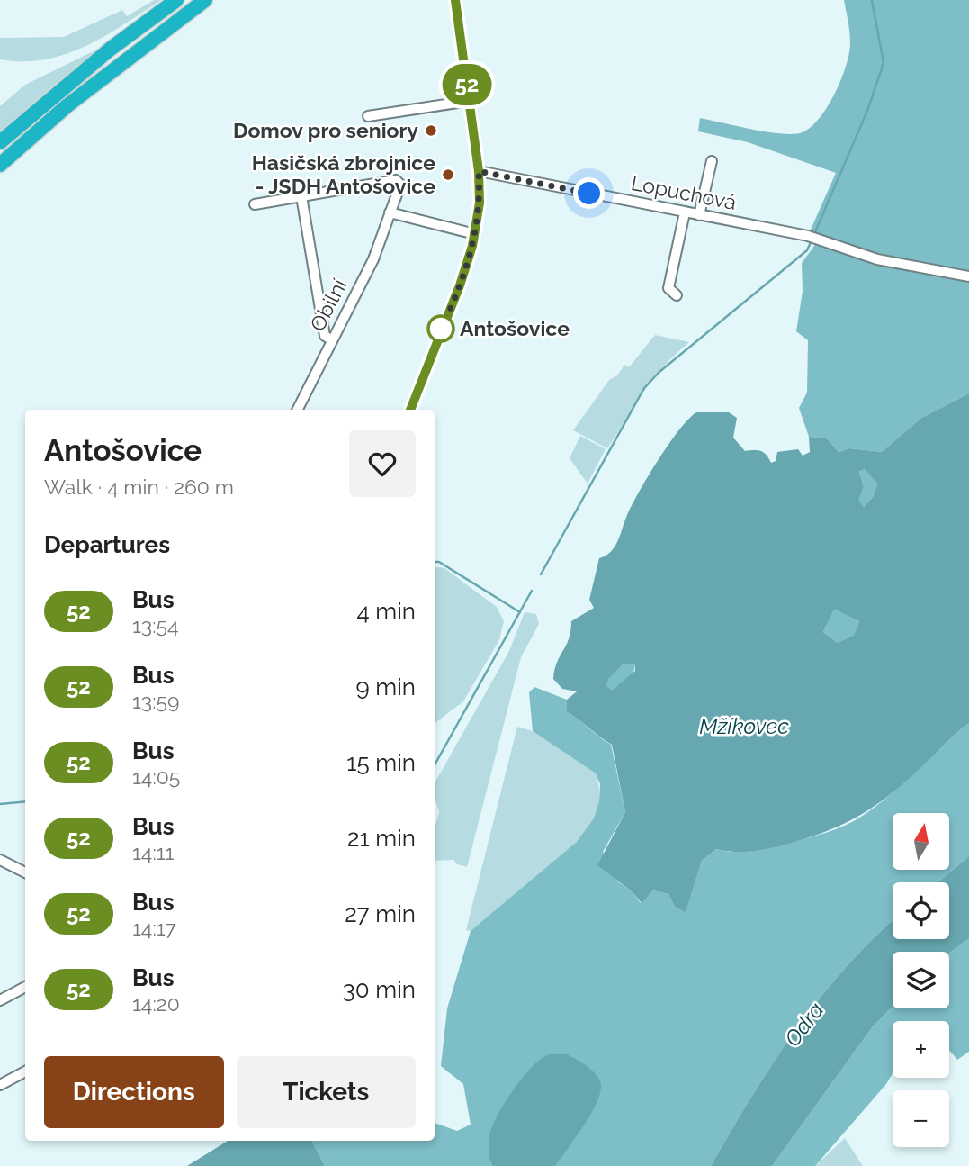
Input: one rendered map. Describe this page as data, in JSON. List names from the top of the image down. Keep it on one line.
{"streets":{"street":["Lopuchová","Obilní"]},"water":["Mžíkovec","Odra"],"places":["Domov pro seniory","Hasičská zbrojnice - JSDH Antošovice","Antošovice"],"lines":["bus line 52"],"north":"top","page":{"on_map":"52","heading":[["Antošovice","Walk · 4 min · 260 m"],"Departures"],"list":[{"mark":"52","name":"Bus","note":"13:54","value":"4 min"},{"mark":"52","name":"Bus","note":"13:59","value":"9 min"},{"mark":"52","name":"Bus","note":"14:05","value":"15 min"},{"mark":"52","name":"Bus","note":"14:11","value":"21 min"},{"mark":"52","name":"Bus","note":"14:17","value":"27 min"},{"mark":"52","name":"Bus","note":"14:20","value":"30 min"}],"map_buttons":["+","−"],"buttons":["Directions","Tickets"]}}
